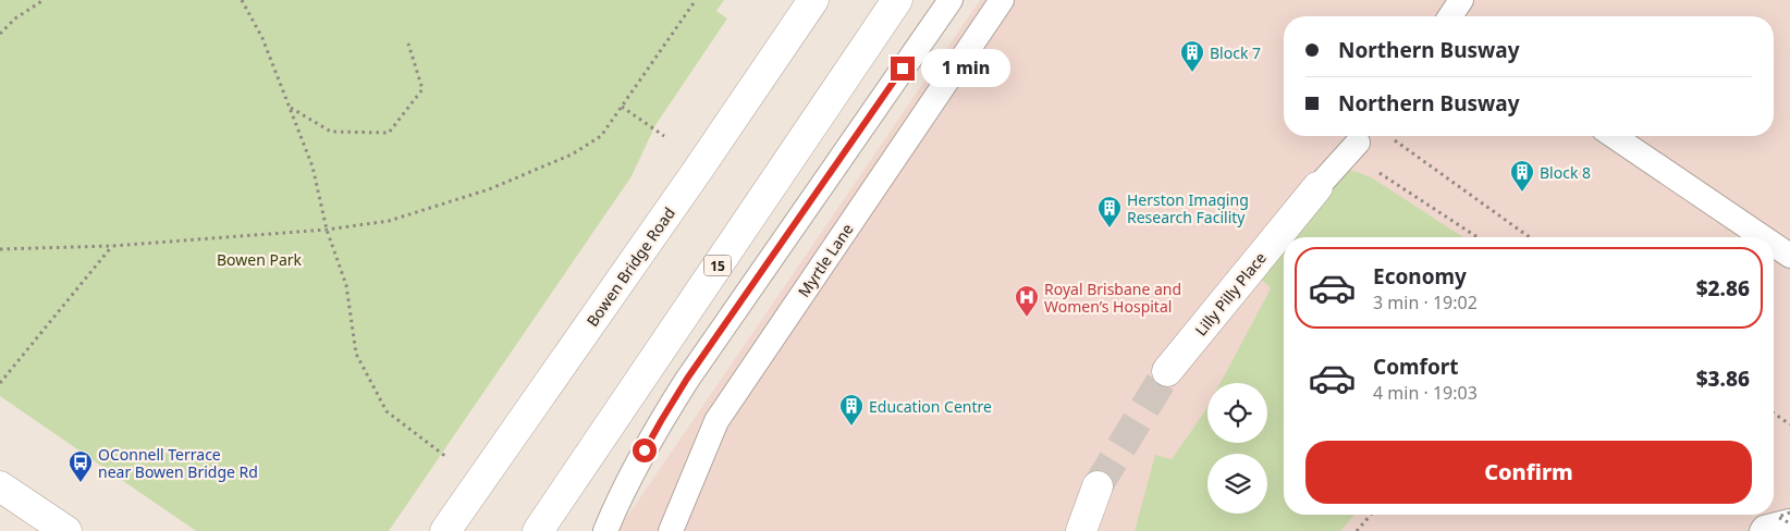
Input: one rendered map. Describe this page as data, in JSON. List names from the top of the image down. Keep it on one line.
{"streets":{"main road":["15","Bowen Bridge Road","Lilly Pilly Place"],"lane":["Myrtle Lane"]},"parks":["Bowen Park"],"places":{"building":["Block 7","Block 8","Herston Imaging Research Facility","Education Centre"],"hospital":["Royal Brisbane and Women’s Hospital"],"bus stop":["OConnell Terrace near Bowen Bridge Rd"]},"page":{"banner":["Northern Busway","Northern Busway"],"bubble":"1 min","list":[{"name":"Economy","note":"3 min · 19:02","value":"$2.86"},{"name":"Comfort","note":"4 min · 19:03","value":"$3.86"}],"buttons":"Confirm"}}
